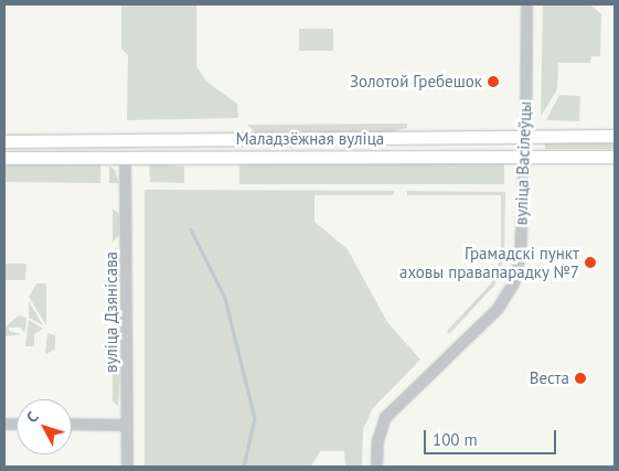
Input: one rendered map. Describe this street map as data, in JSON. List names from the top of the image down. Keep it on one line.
{"streets":{"main road":["Маладзёжная вуліца","вуліца Васілеўцы"],"street":["вуліца Дзянісава"]},"crossings":[["Маладзёжная вуліца","вуліца Васілеўцы"],["Маладзёжная вуліца","вуліца Дзянісава"]],"places":["Золотой Гребешок","Грамадскі пункт аховы правапарадку №7","Веста"],"scale_bar":"100 m","north":"top left"}
